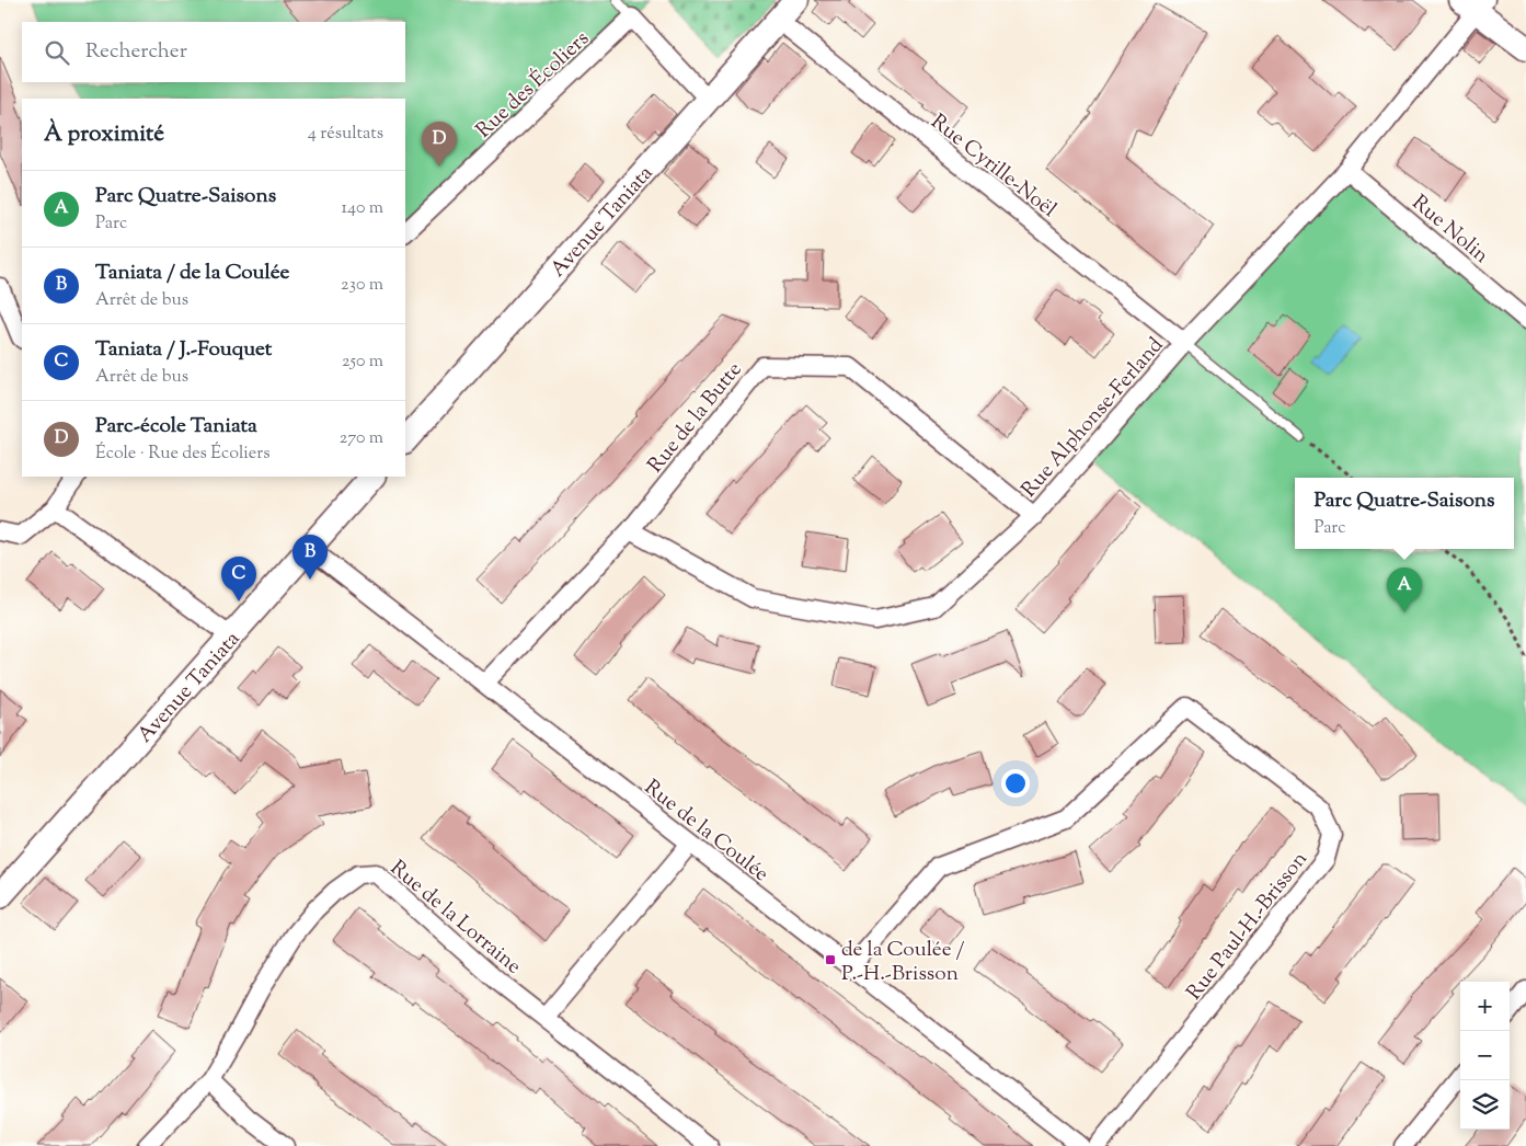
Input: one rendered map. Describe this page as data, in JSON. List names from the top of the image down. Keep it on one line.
{"streets":{"main road":["Avenue Taniata"],"street":["Rue des Écoliers","Rue Cyrille-Noël","Rue Nolin","Rue de la Butte","Rue Alphonse-Ferland","Rue de la Coulée","Rue de la Lorraine","Rue Paul-H.-Brisson"]},"crossings":[["Rue Cyrille-Noël","Avenue Taniata"],["Rue Cyrille-Noël","Rue Alphonse-Ferland"],["Avenue Taniata","Rue de la Coulée"],["Rue Nolin","Rue Alphonse-Ferland"],["Rue de la Butte","Rue Alphonse-Ferland"],["Rue de la Butte","Rue de la Coulée"],["Rue de la Coulée","Rue Paul-H.-Brisson"]],"places":{"transit":["de la Coulée / P.-H.-Brisson"]},"page":{"search":"Rechercher","heading":["À proximité","4 résultats"],"pins":["D","B","C","A"],"list":[{"mark":"A","name":"Parc Quatre-Saisons","note":"Parc","value":"140 m"},{"mark":"B","name":"Taniata / de la Coulée","note":"Arrêt de bus","value":"230 m"},{"mark":"C","name":"Taniata / J.-Fouquet","note":"Arrêt de bus","value":"250 m"},{"mark":"D","name":"Parc-école Taniata","note":"École · Rue des Écoliers","value":"270 m"}],"popup":["Parc Quatre-Saisons","Parc"],"map_buttons":["+","−"]}}
